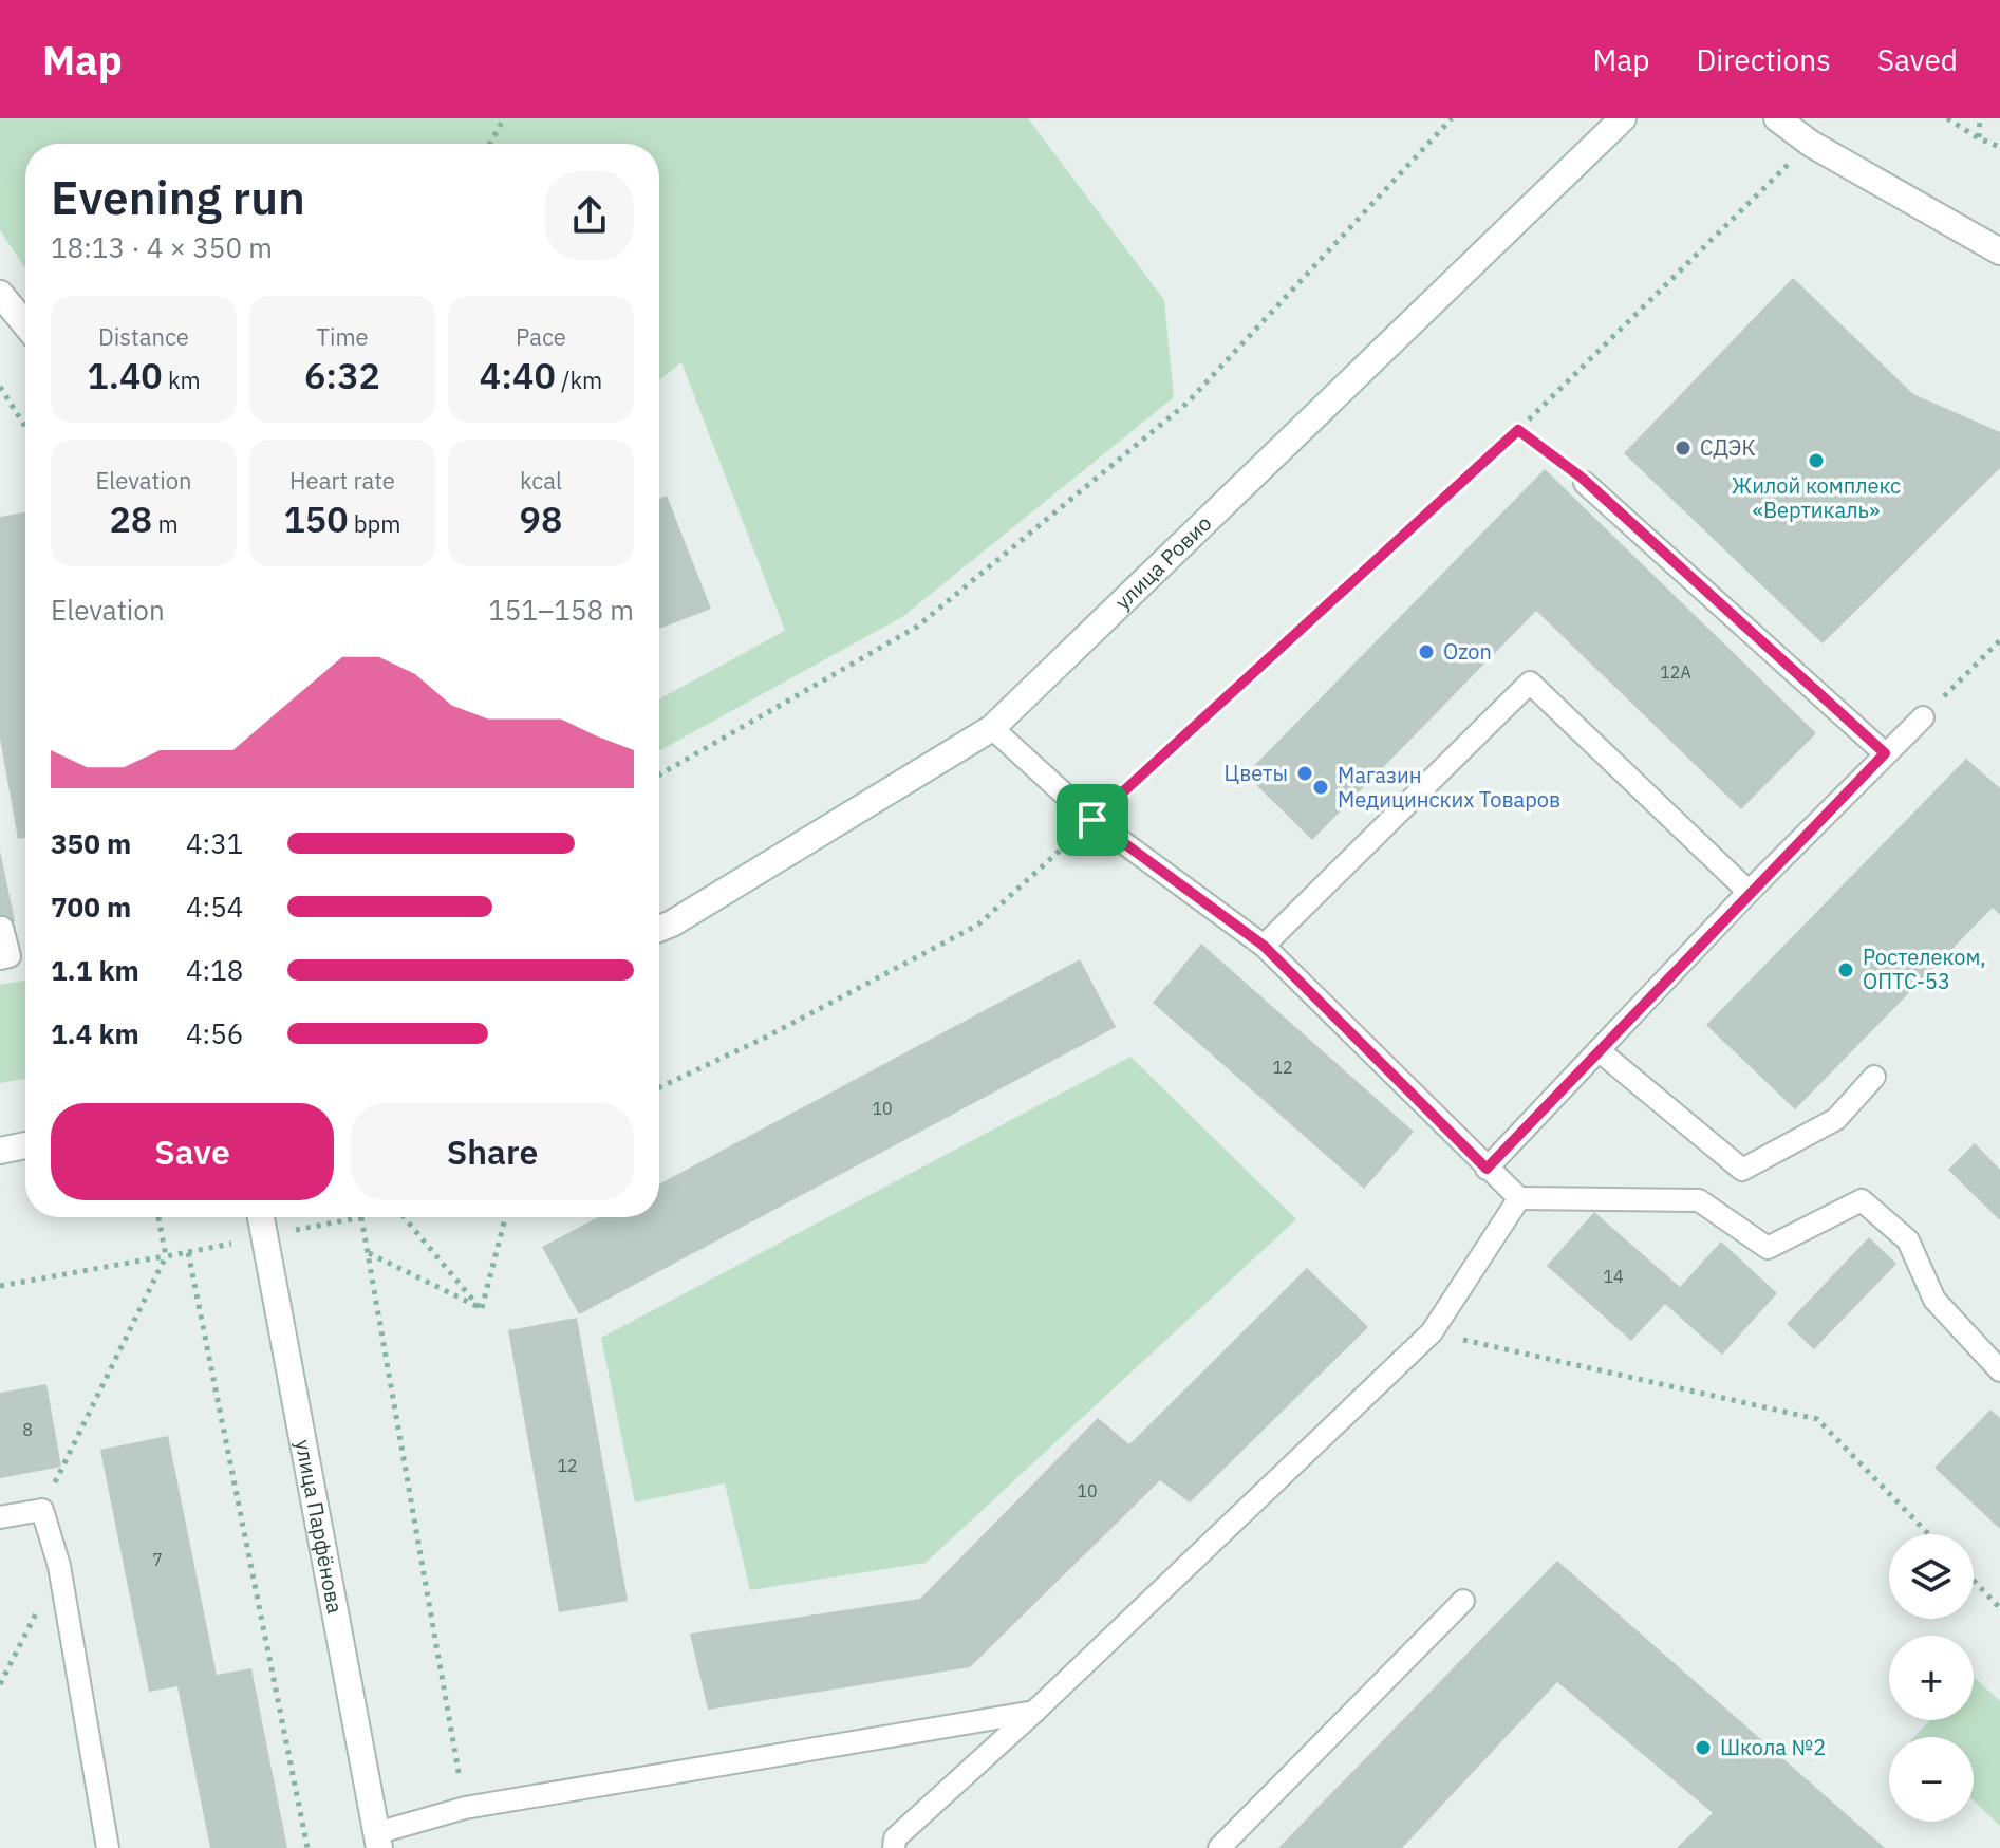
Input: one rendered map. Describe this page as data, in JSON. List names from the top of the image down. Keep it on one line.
{"streets":{"main road":["улица Ровио","улица Парфёнова"]},"places":["СДЭК","Жилой комплекс «Вертикаль»","Ozon","Цветы","Магазин Медицинских Товаров","Ростелеком, ОПТС-53","Школа №2"],"house_numbers":["12А","12","10","14","8","12","10","7"],"page":{"header":"Map","nav":["Map","Directions","Saved"],"heading":["Evening run","18:13 · 4 × 350 m"],"stats":[["Distance","1.40 km"],["Time","6:32"],["Pace","4:40 /km"],["Elevation","28 m"],["Heart rate","150 bpm"],["kcal","98"]],"chart":["Elevation","151–158 m"],"list":[{"name":"350 m","note":"4:31"},{"name":"700 m","note":"4:54"},{"name":"1.1 km","note":"4:18"},{"name":"1.4 km","note":"4:56"}],"buttons":["Save","Share"],"map_buttons":["+","−"]}}
